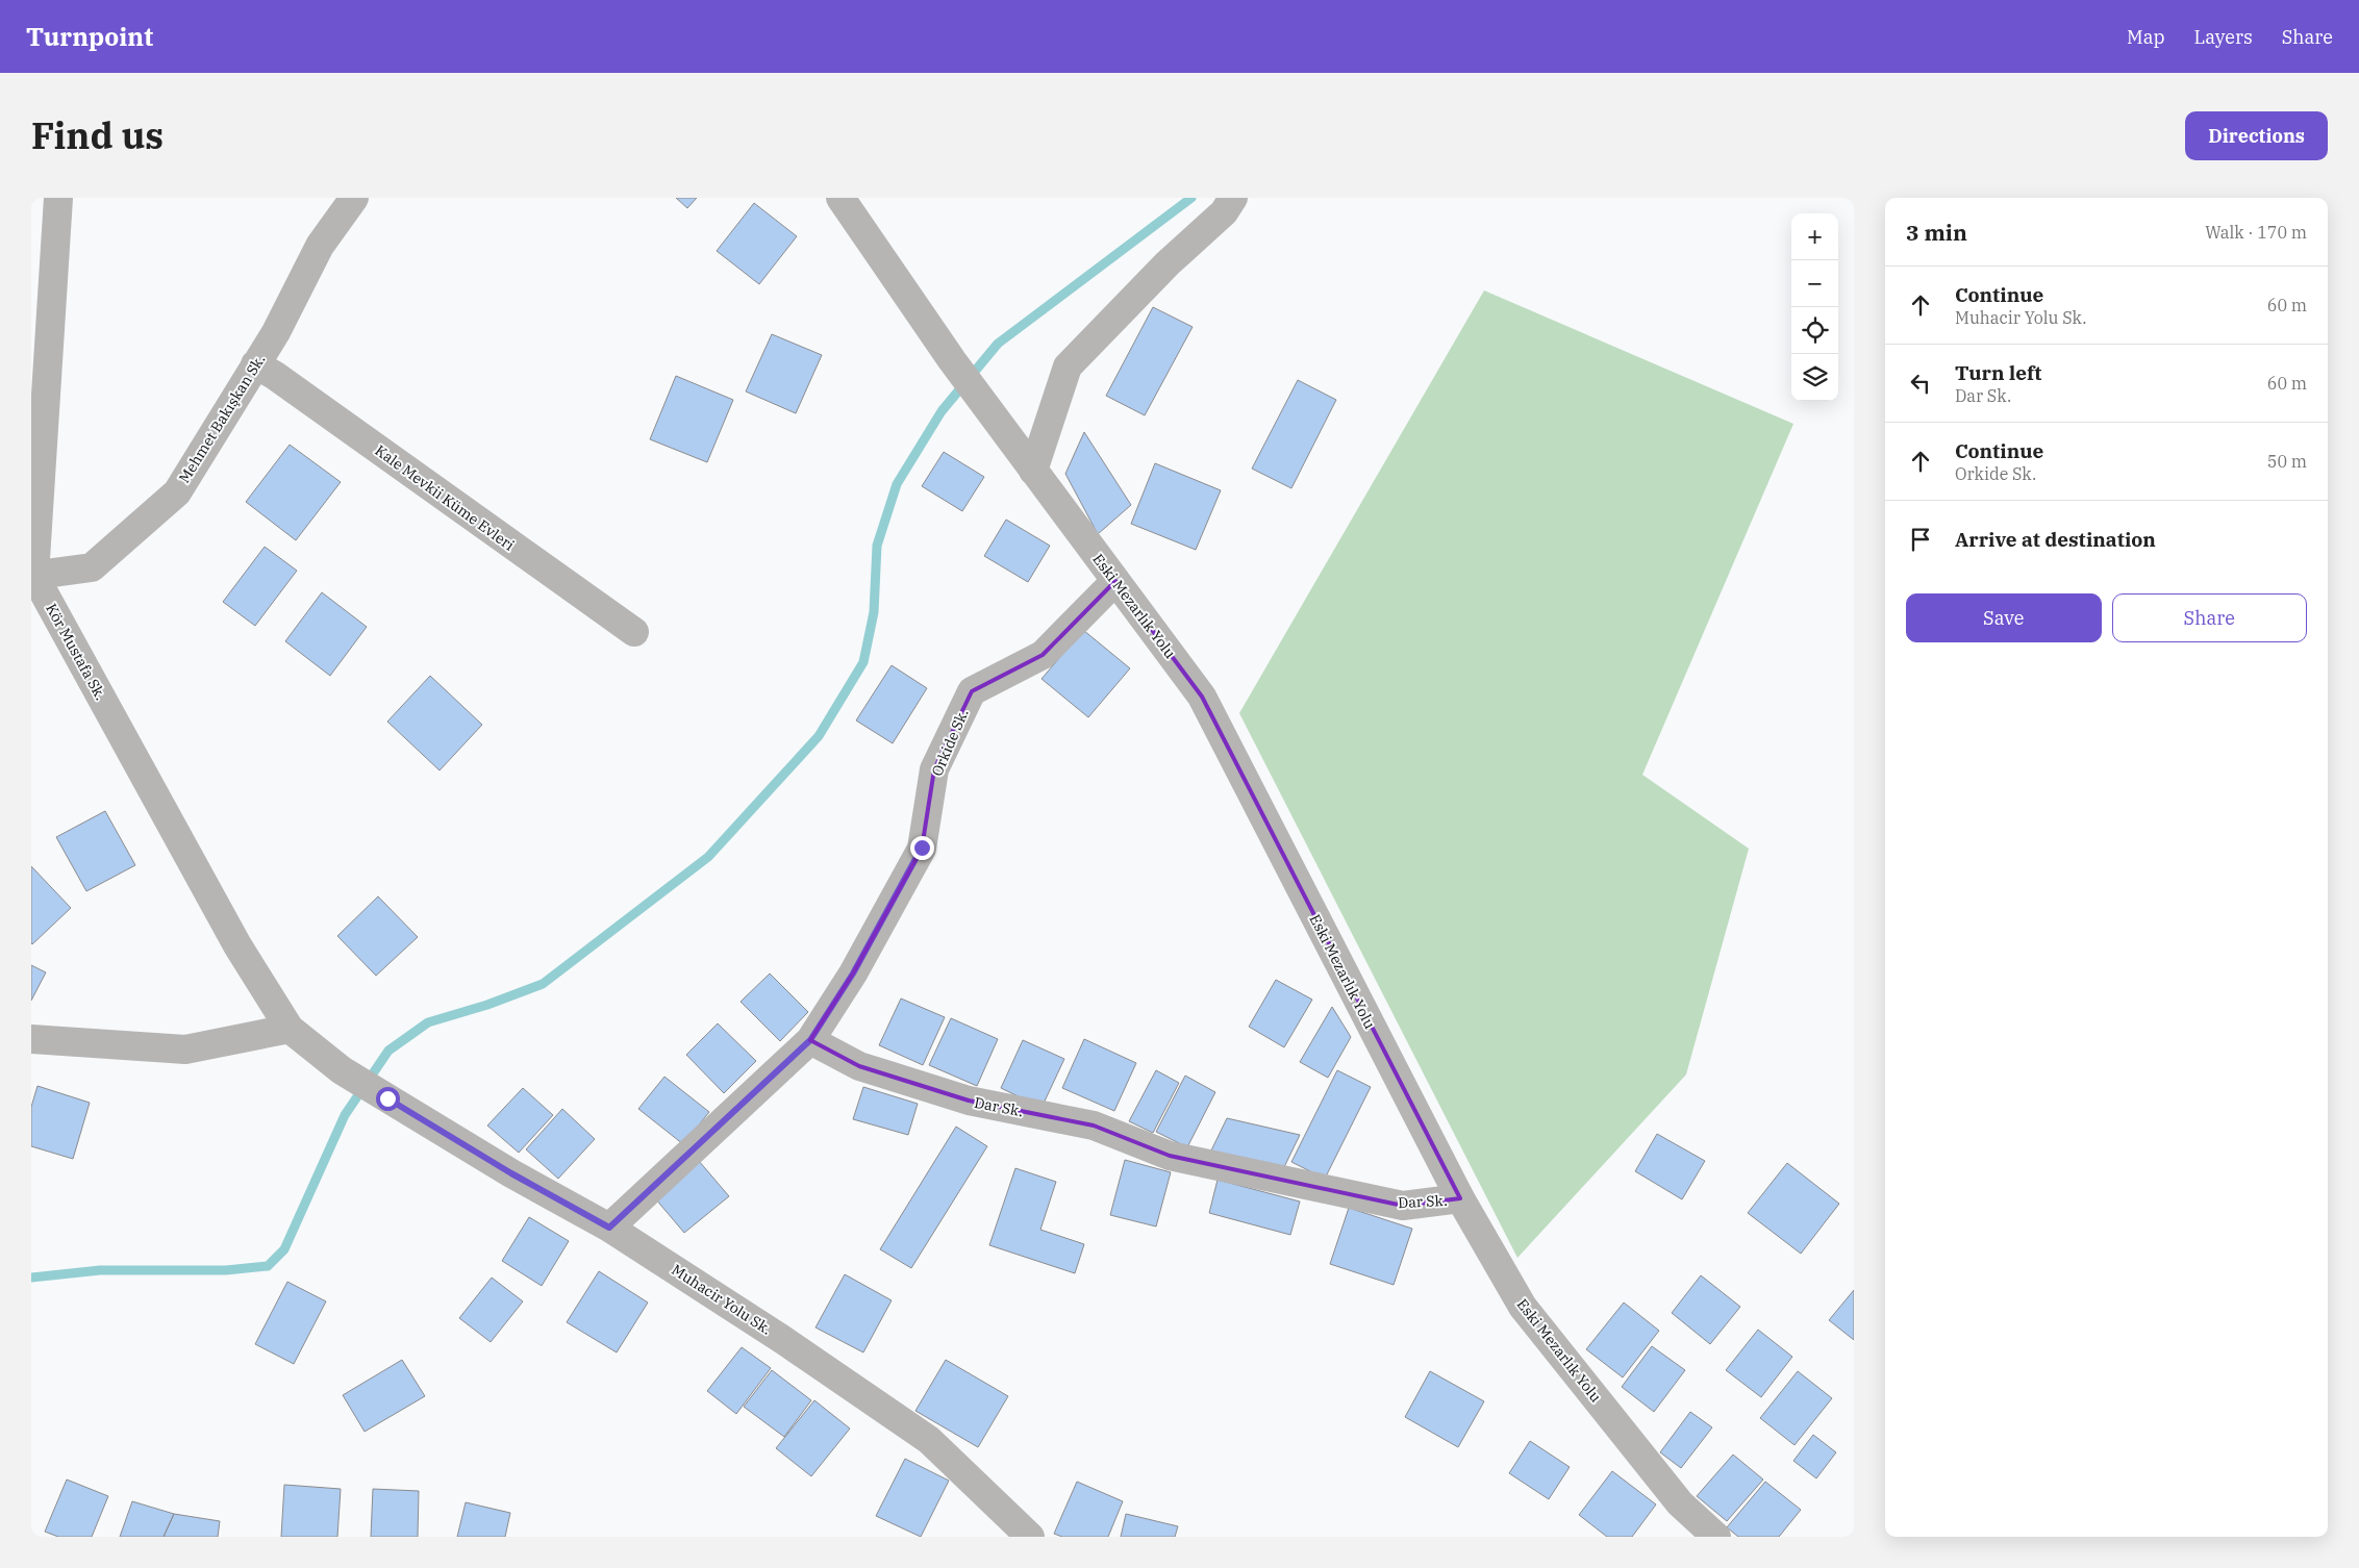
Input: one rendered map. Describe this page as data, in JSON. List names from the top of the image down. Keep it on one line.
{"streets":{"street":["Mehmet Bakışkan Sk.","Kale Mevkii Küme Evleri","Eski Mezarlık Yolu","Kör Mustafa Sk.","Orkide Sk.","Dar Sk.","Muhacir Yolu Sk."]},"crossings":[["Mehmet Bakışkan Sk.","Kale Mevkii Küme Evleri"],["Mehmet Bakışkan Sk.","Kör Mustafa Sk."],["Eski Mezarlık Yolu","Orkide Sk."],["Eski Mezarlık Yolu","Dar Sk."],["Kör Mustafa Sk.","Muhacir Yolu Sk."],["Orkide Sk.","Dar Sk."]],"page":{"header":"Turnpoint","nav":["Map","Layers","Share"],"title":"Find us","buttons":["Directions",["Save","Share"]],"heading":["3 min","Walk · 170 m"],"map_buttons":["+","−"],"list":[["Continue","Muhacir Yolu Sk.","60 m"],["Turn left","Dar Sk.","60 m"],["Continue","Orkide Sk.","50 m"],"Arrive at destination"]}}
